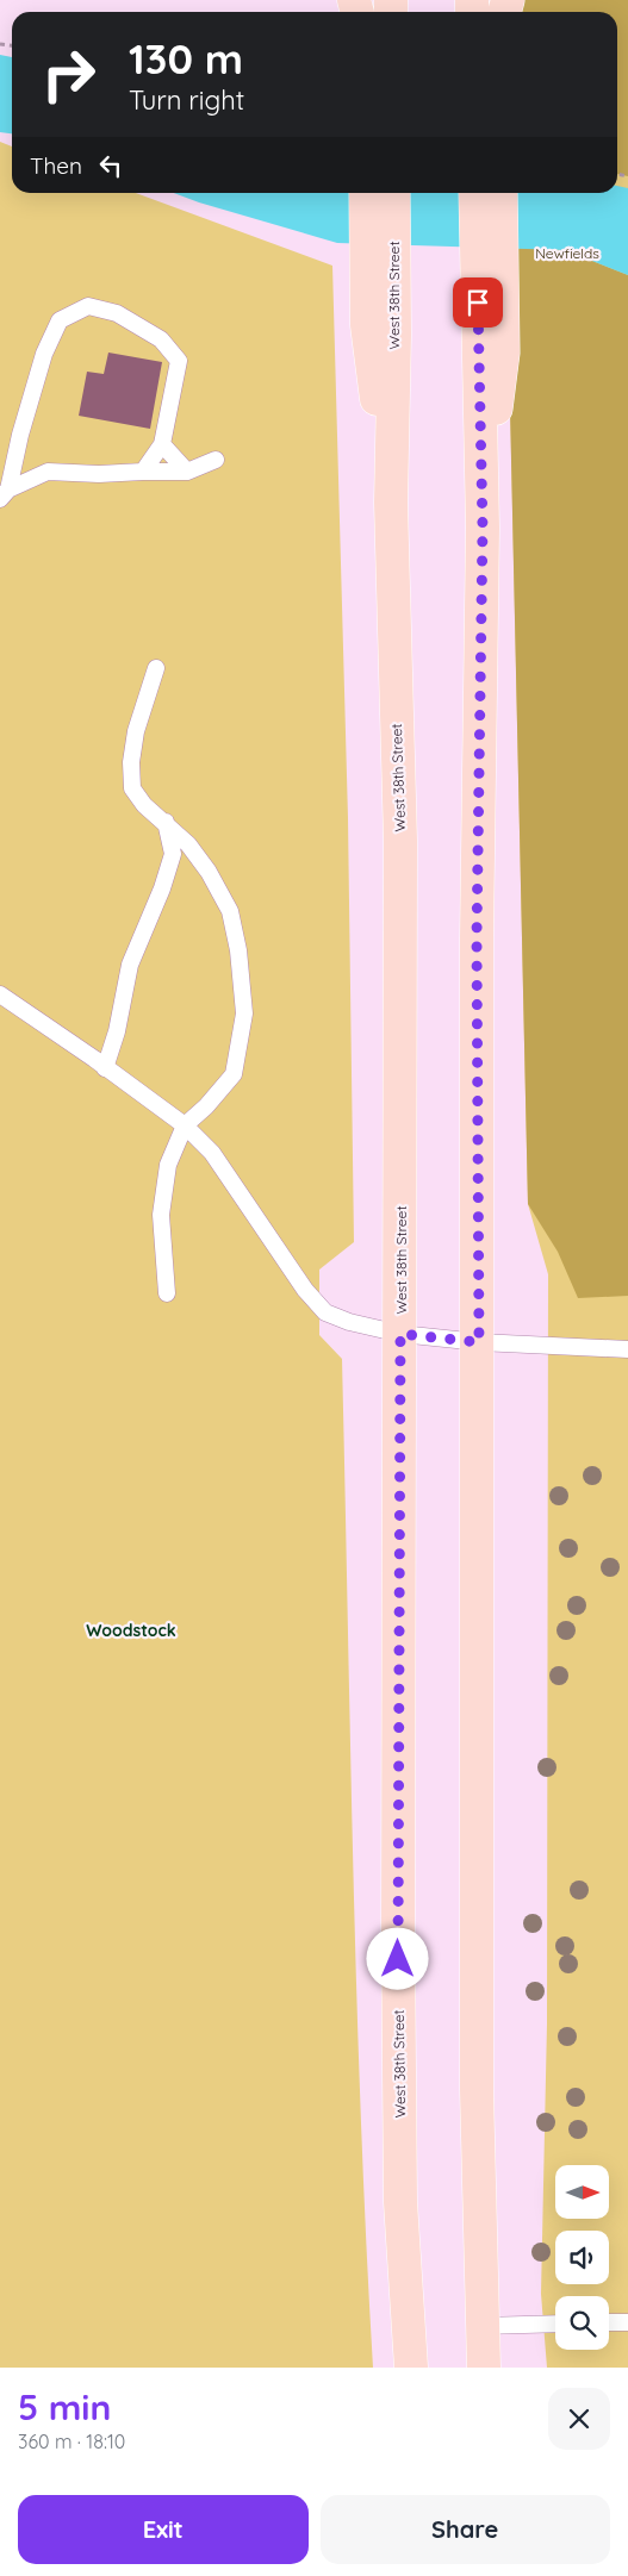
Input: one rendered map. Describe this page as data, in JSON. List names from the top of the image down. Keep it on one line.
{"streets":{"main road":["West 38th Street"]},"districts":["Woodstock"],"parks":["Newfields"],"north":"right","page":{"turn":["130 m","Turn right"],"then":"Then","heading":["5 min","360 m · 18:10"],"buttons":["Exit","Share"]}}
